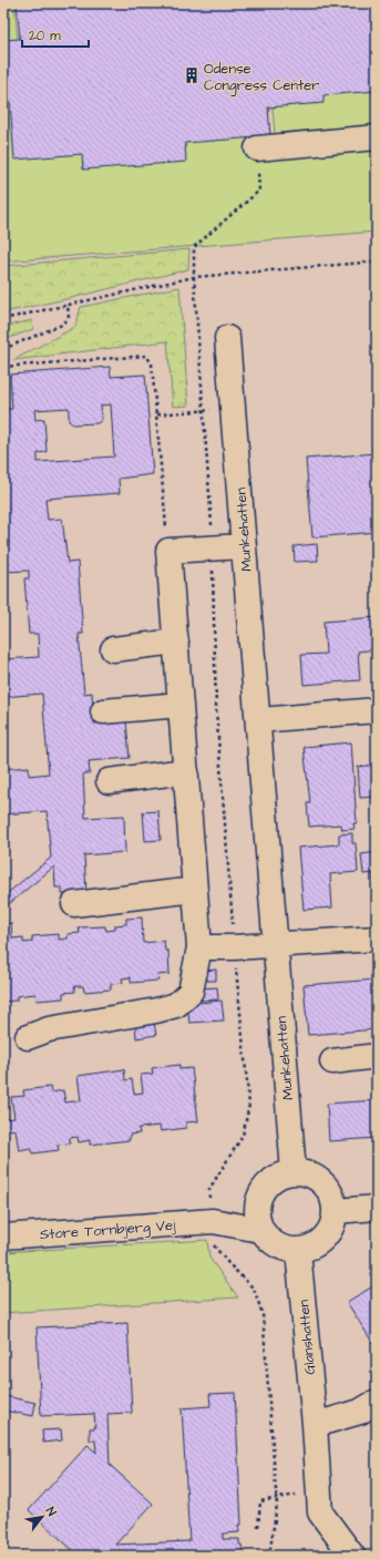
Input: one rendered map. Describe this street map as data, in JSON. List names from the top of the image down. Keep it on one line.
{"streets":{"street":["Munkehatten","Store Tornbjerg Vej","Glanshatten"]},"crossings":[["Munkehatten","Store Tornbjerg Vej"],["Munkehatten","Glanshatten"],["Store Tornbjerg Vej","Glanshatten"]],"places":{"building":["Odense Congress Center"]},"scale_bar":"20 m","north":"top right"}
